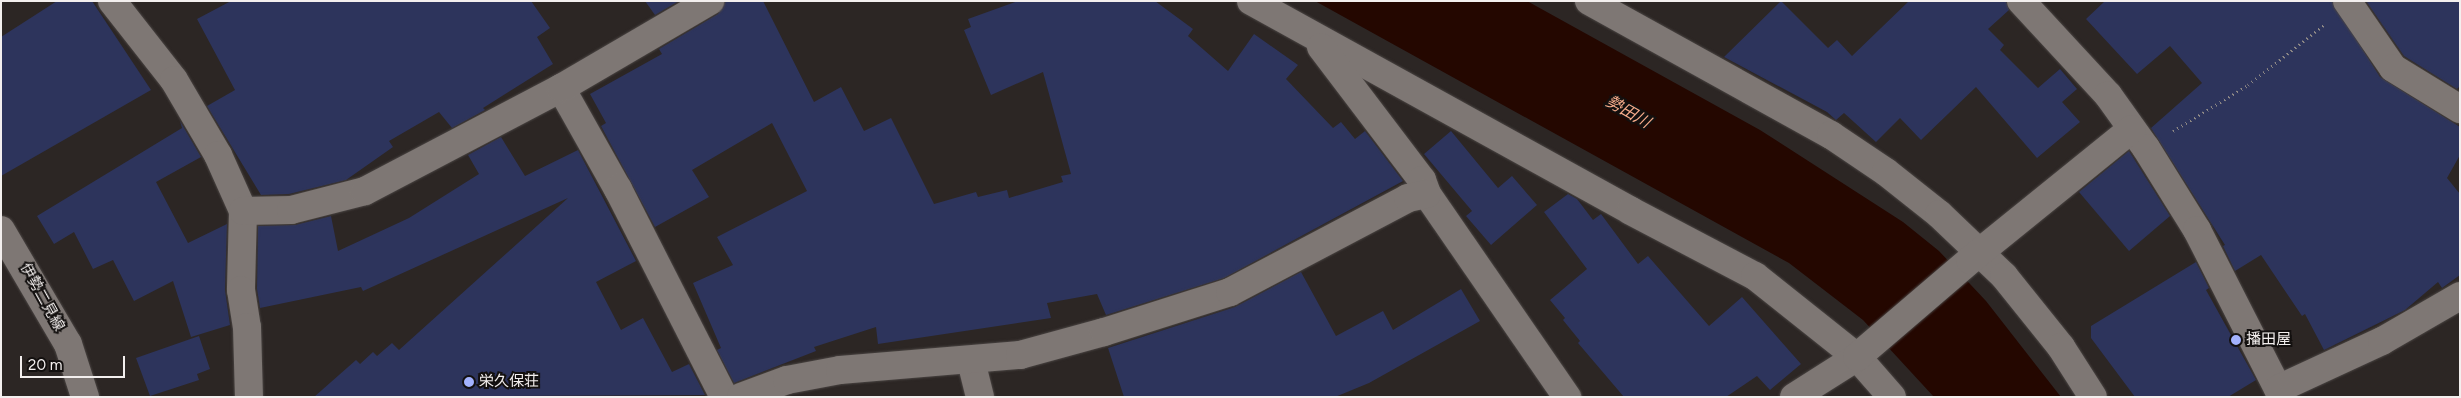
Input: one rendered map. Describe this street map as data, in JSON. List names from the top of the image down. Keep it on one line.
{"streets":{"street":["伊勢二見線"]},"water":["勢田川"],"places":["播田屋","栄久保荘"],"scale_bar":"20 m"}
